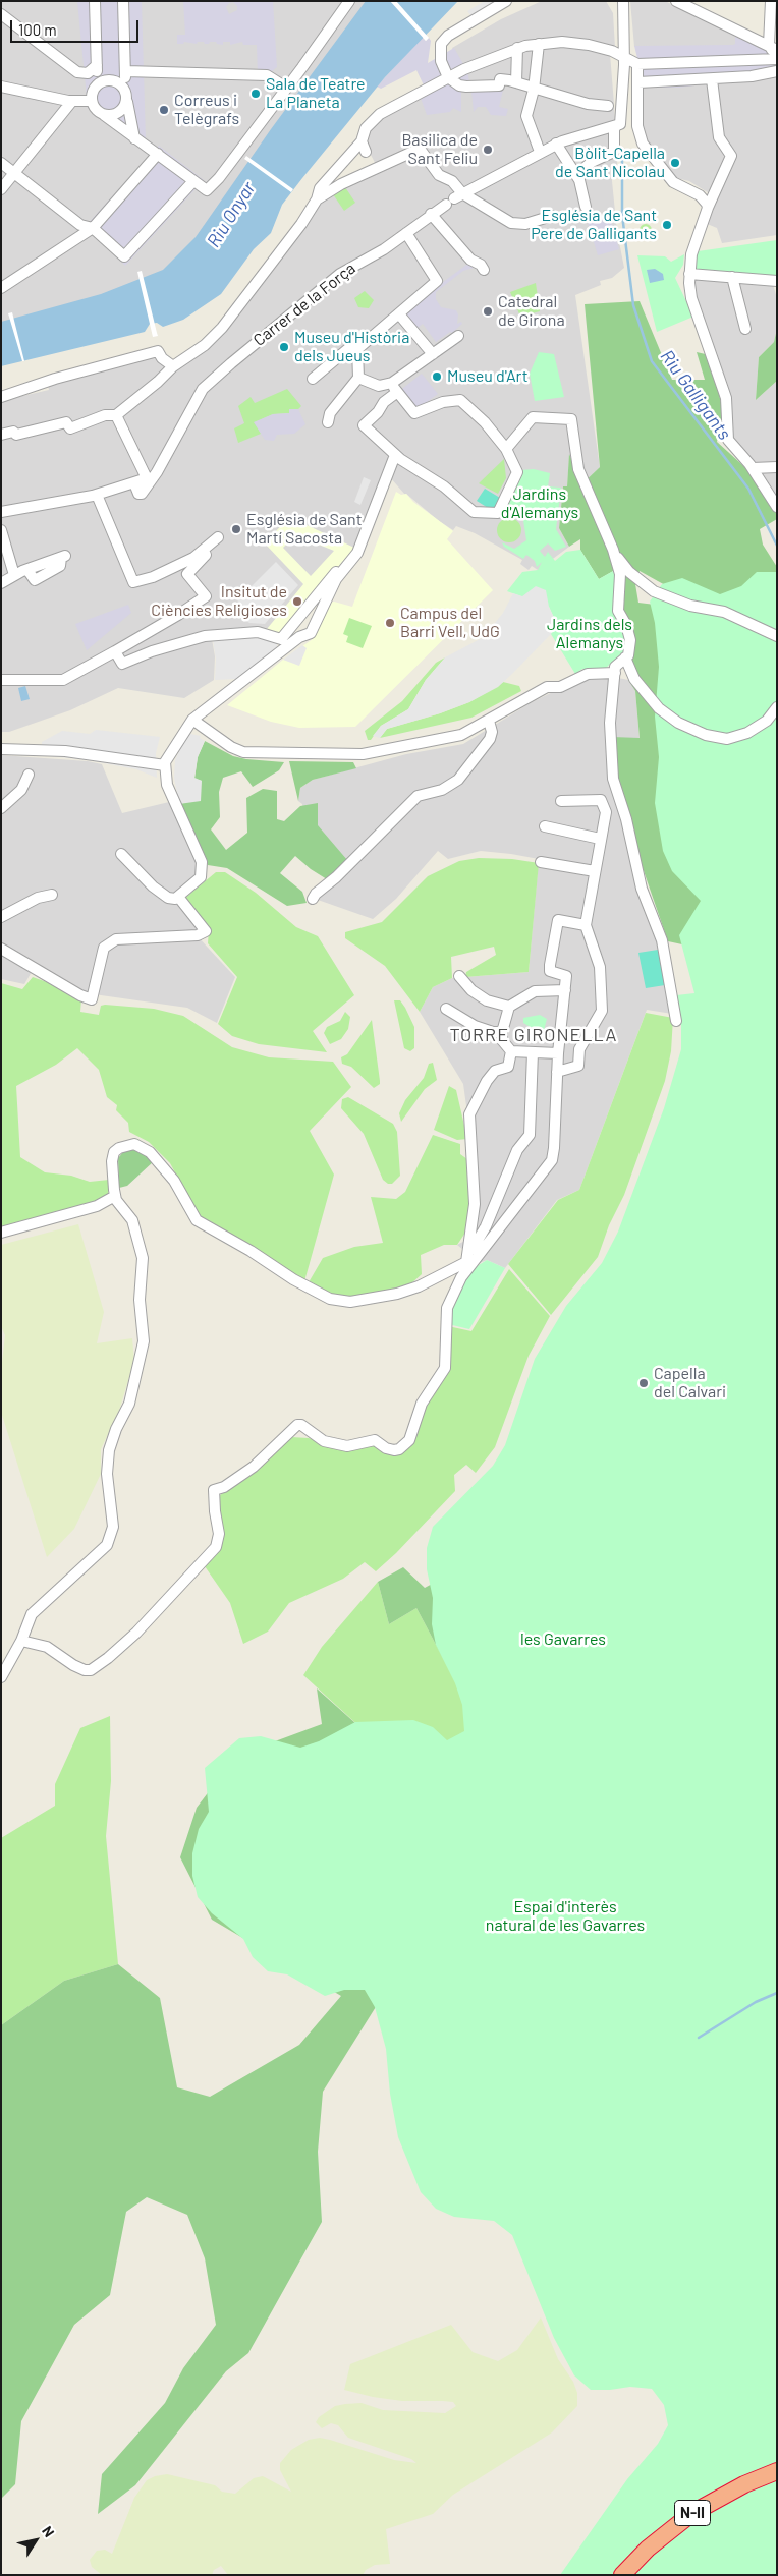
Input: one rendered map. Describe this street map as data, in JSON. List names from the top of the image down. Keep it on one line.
{"streets":{"highway":["N-II"],"street":["Carrer de la Força"]},"districts":["TORRE GIRONELLA"],"water":["Riu Onyar","Riu Galligants"],"parks":["Jardins d'Alemanys","Jardins dels Alemanys","les Gavarres","Espai d'interès natural de les Gavarres"],"places":["Sala de Teatre La Planeta","Correus i Telègrafs","Basilica de Sant Feliu","Bòlit-Capella de Sant Nicolau","Església de Sant Pere de Galligants","Catedral de Girona","Museu d'Història dels Jueus","Museu d'Art","Església de Sant Martí Sacosta","Insitut de Ciències Religioses","Campus del Barri Vell, UdG","Capella del Calvari"],"scale_bar":"100 m","north":"top right"}
